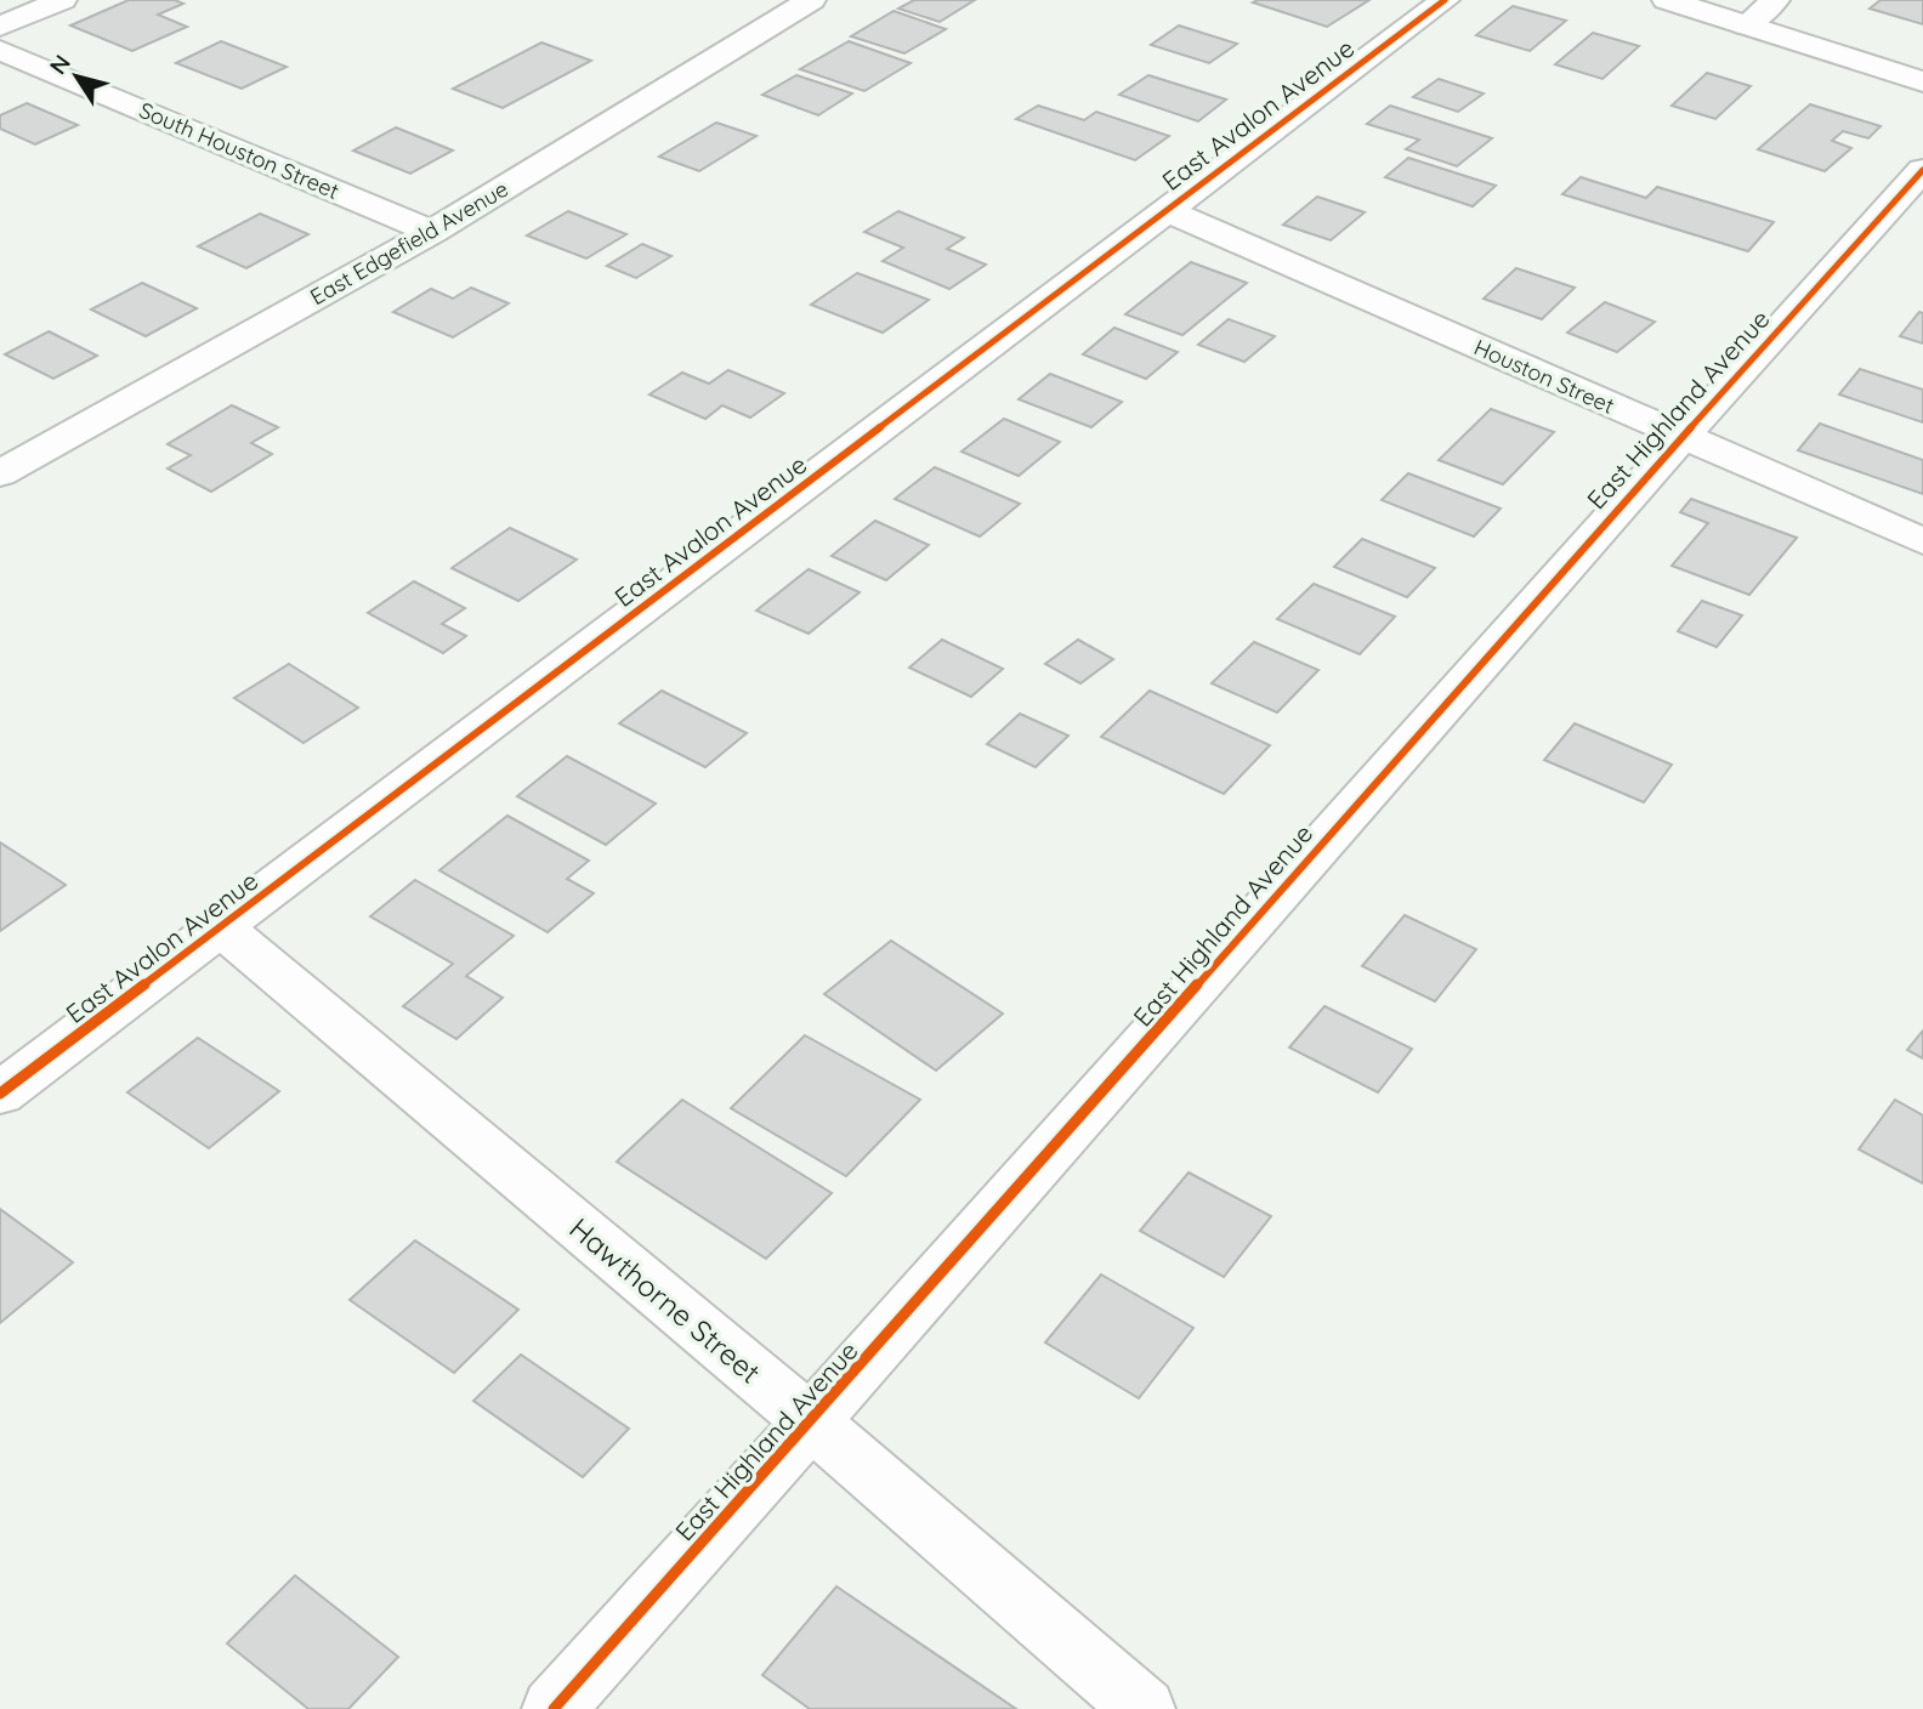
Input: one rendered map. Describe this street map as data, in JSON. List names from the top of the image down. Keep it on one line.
{"streets":{"street":["East Avalon Avenue","South Houston Street","East Edgefield Avenue","Houston Street","East Highland Avenue","Hawthorne Street"]},"crossings":[["East Avalon Avenue","Houston Street"],["East Avalon Avenue","Hawthorne Street"],["South Houston Street","East Edgefield Avenue"],["Houston Street","East Highland Avenue"],["East Highland Avenue","Hawthorne Street"]],"north":"top left"}
